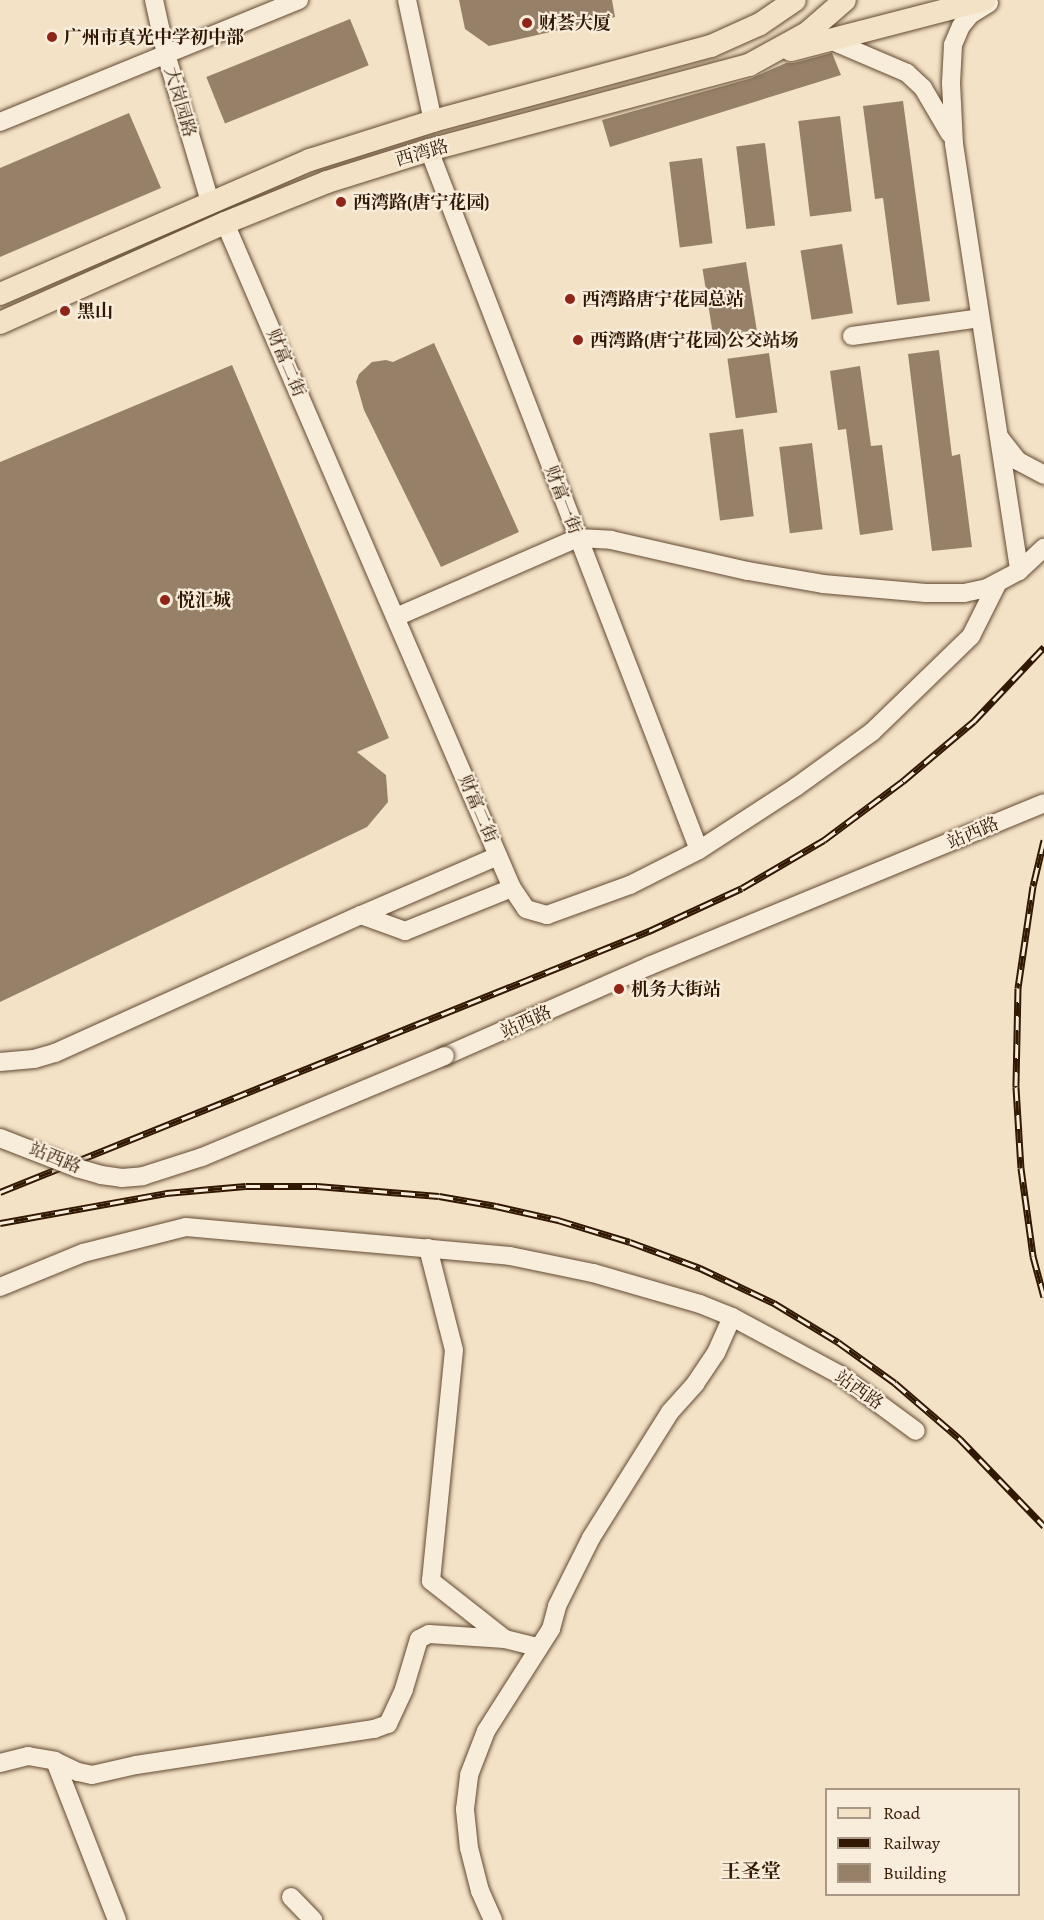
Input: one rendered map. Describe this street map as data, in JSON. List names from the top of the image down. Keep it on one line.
{"streets":{"main road":["西湾路"],"street":["大岗园路","财富二街","财富一街","站西路"]},"crossings":[["大岗园路","西湾路"],["西湾路","财富二街"],["西湾路","财富一街"],["财富二街","财富一街"]],"districts":["王圣堂"],"places":["财荟大厦","广州市真光中学初中部","西湾路(唐宁花园)","西湾路唐宁花园总站","黑山","西湾路(唐宁花园)公交站场","悦汇城","机务大街站"],"legend":["Road","Railway","Building"]}
